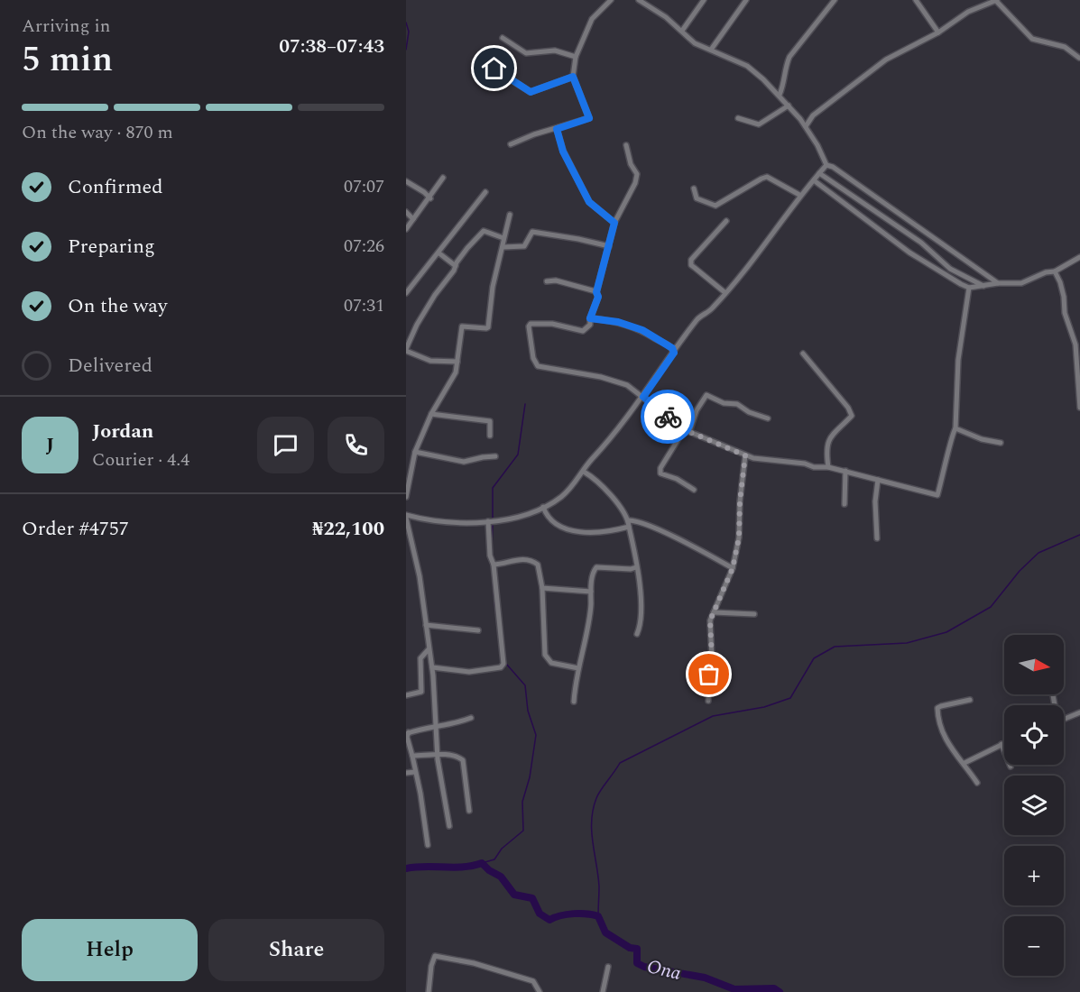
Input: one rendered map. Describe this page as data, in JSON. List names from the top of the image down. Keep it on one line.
{"water":["Ona"],"north":"right","page":{"heading":["5 min","Arriving in","07:38–07:43"],"panel":["Jordan","Courier · 4.4","Order #4757","₦22,100"],"bar":"On the way · 870 m","list":[["Confirmed","07:07"],["Preparing","07:26"],["On the way","07:31"],"Delivered"],"round":"J","map_buttons":["+","−"],"buttons":["Help","Share"]}}
